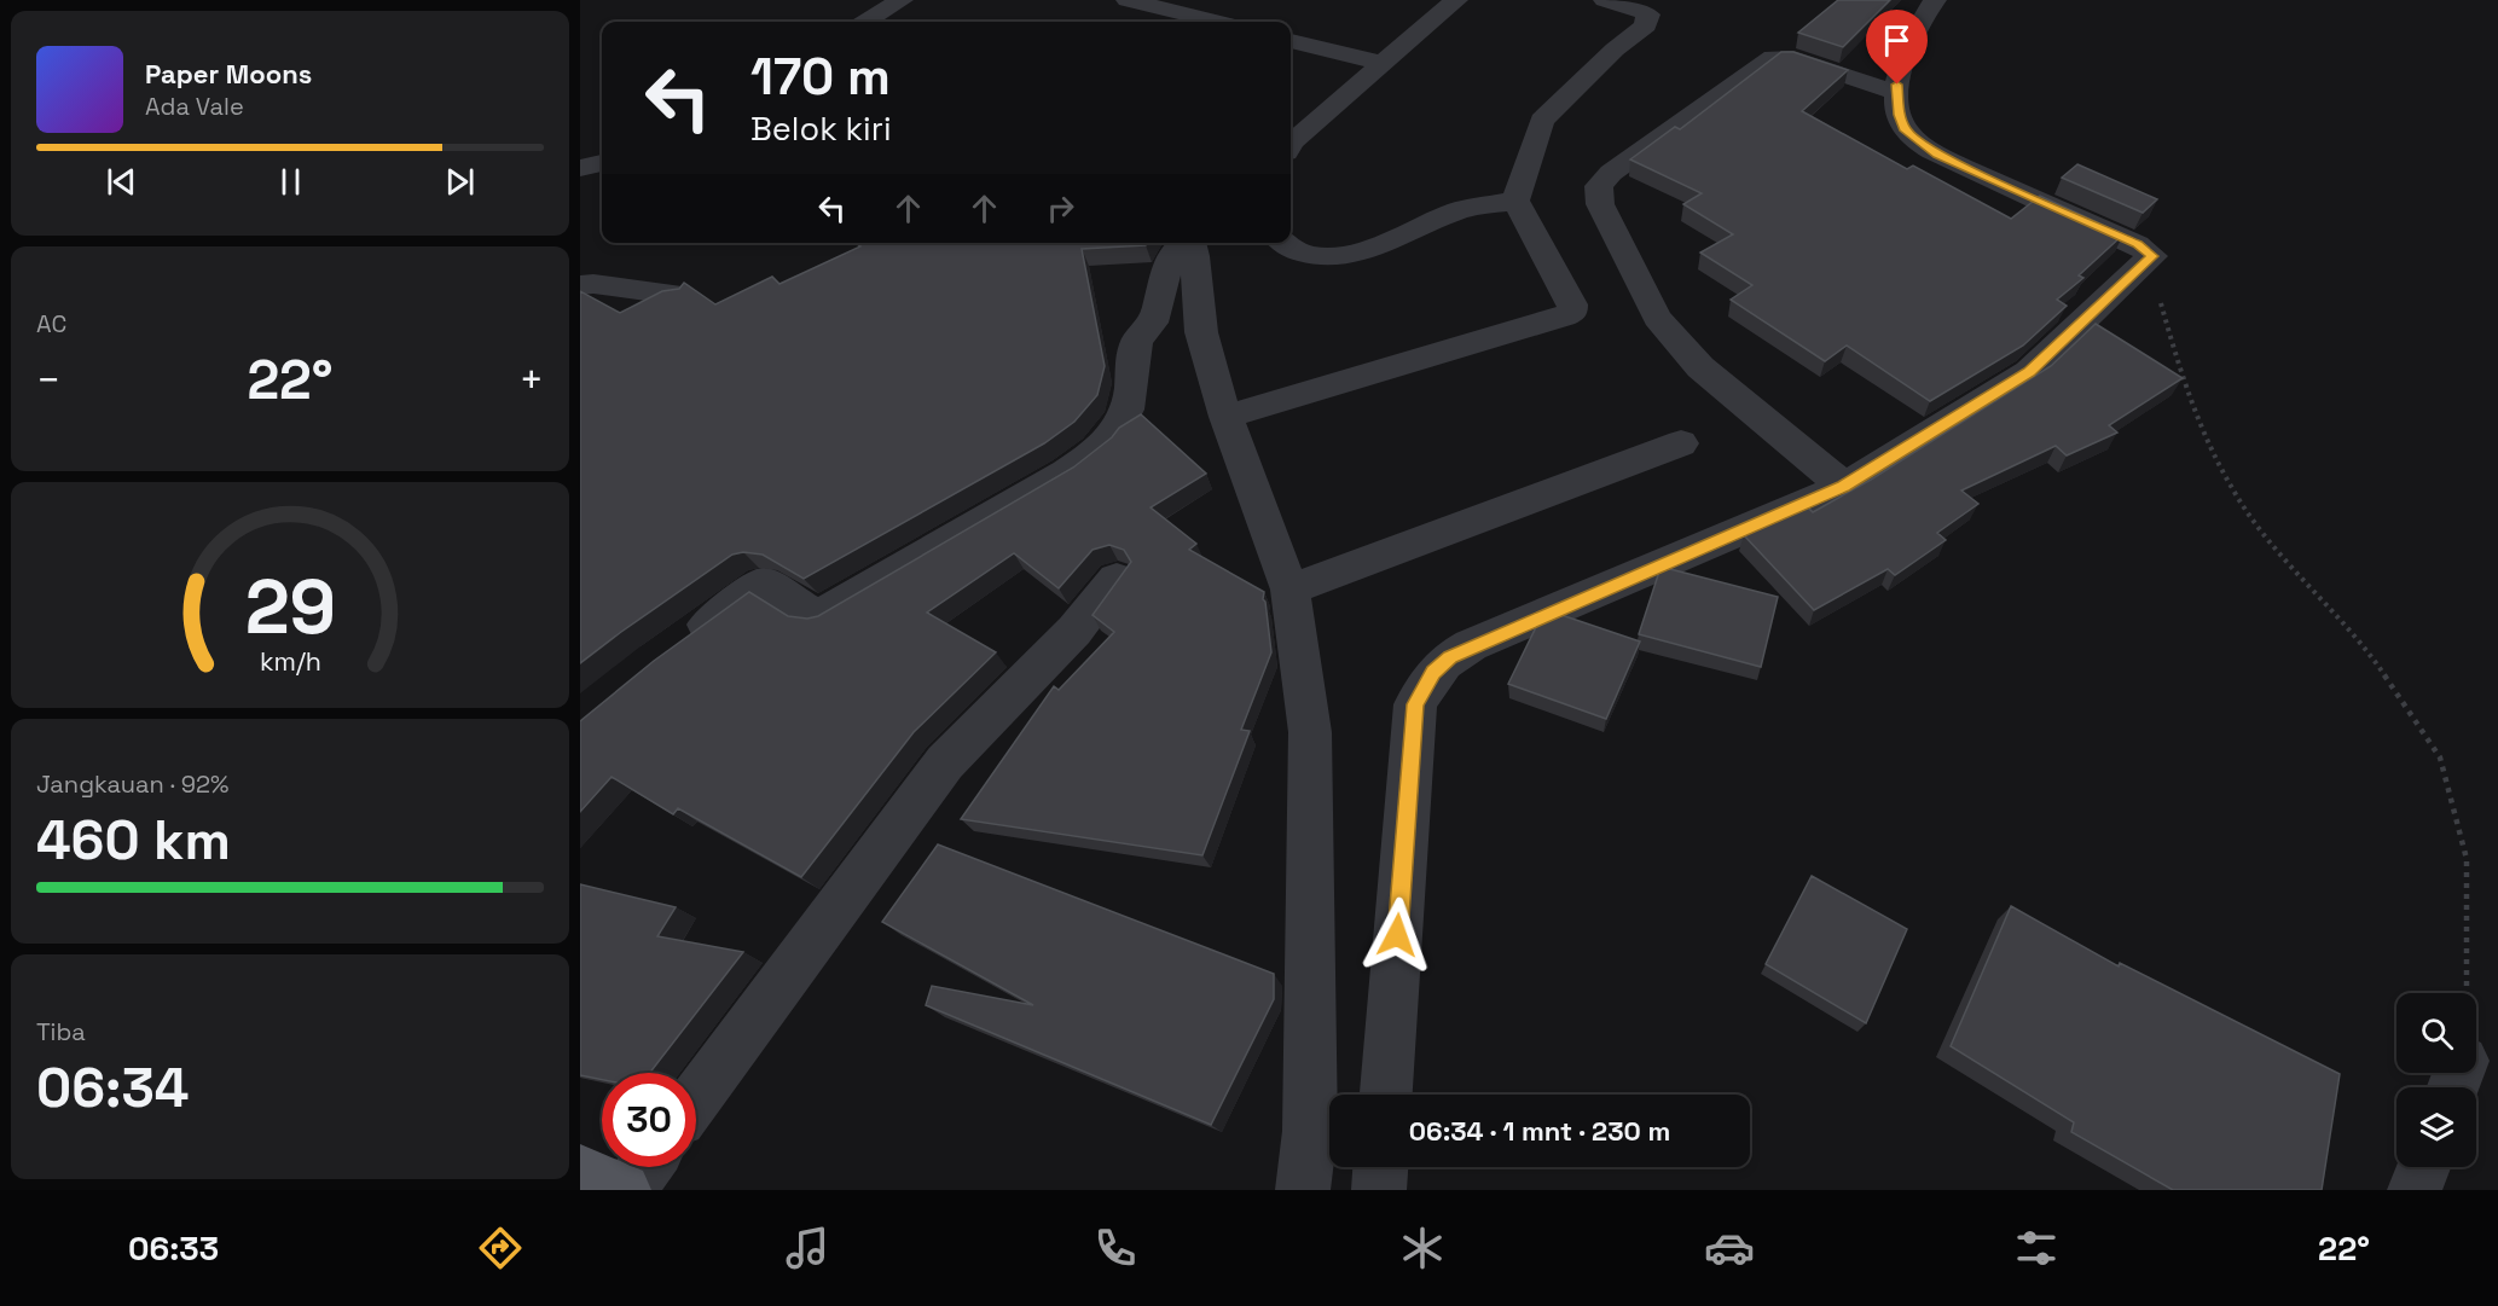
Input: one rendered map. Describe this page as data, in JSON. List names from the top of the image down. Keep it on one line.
{"page":{"turn":["170 m","Belok kiri"],"song":["Paper Moons","Ada Vale"],"tile":["AC",["Jangkauan · 92%","460 km"],["Tiba","06:34"]],"heat":["−","22°","+"],"limit":"30","trip":"06:34 · 1 mnt · 230 m","tabs":["06:33","22°"],"gauge":["29","km/h"]}}
